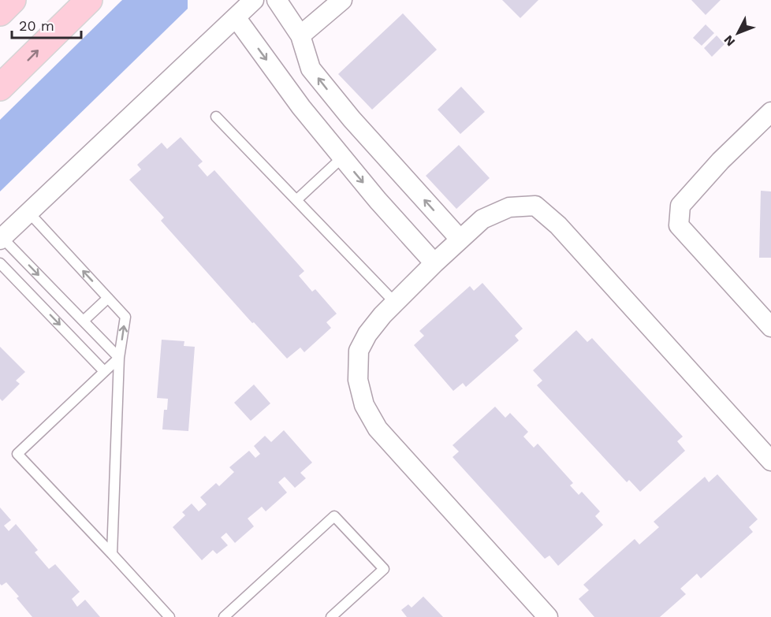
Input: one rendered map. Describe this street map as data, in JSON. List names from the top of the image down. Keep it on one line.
{"scale_bar":"20 m","north":"bottom left"}
